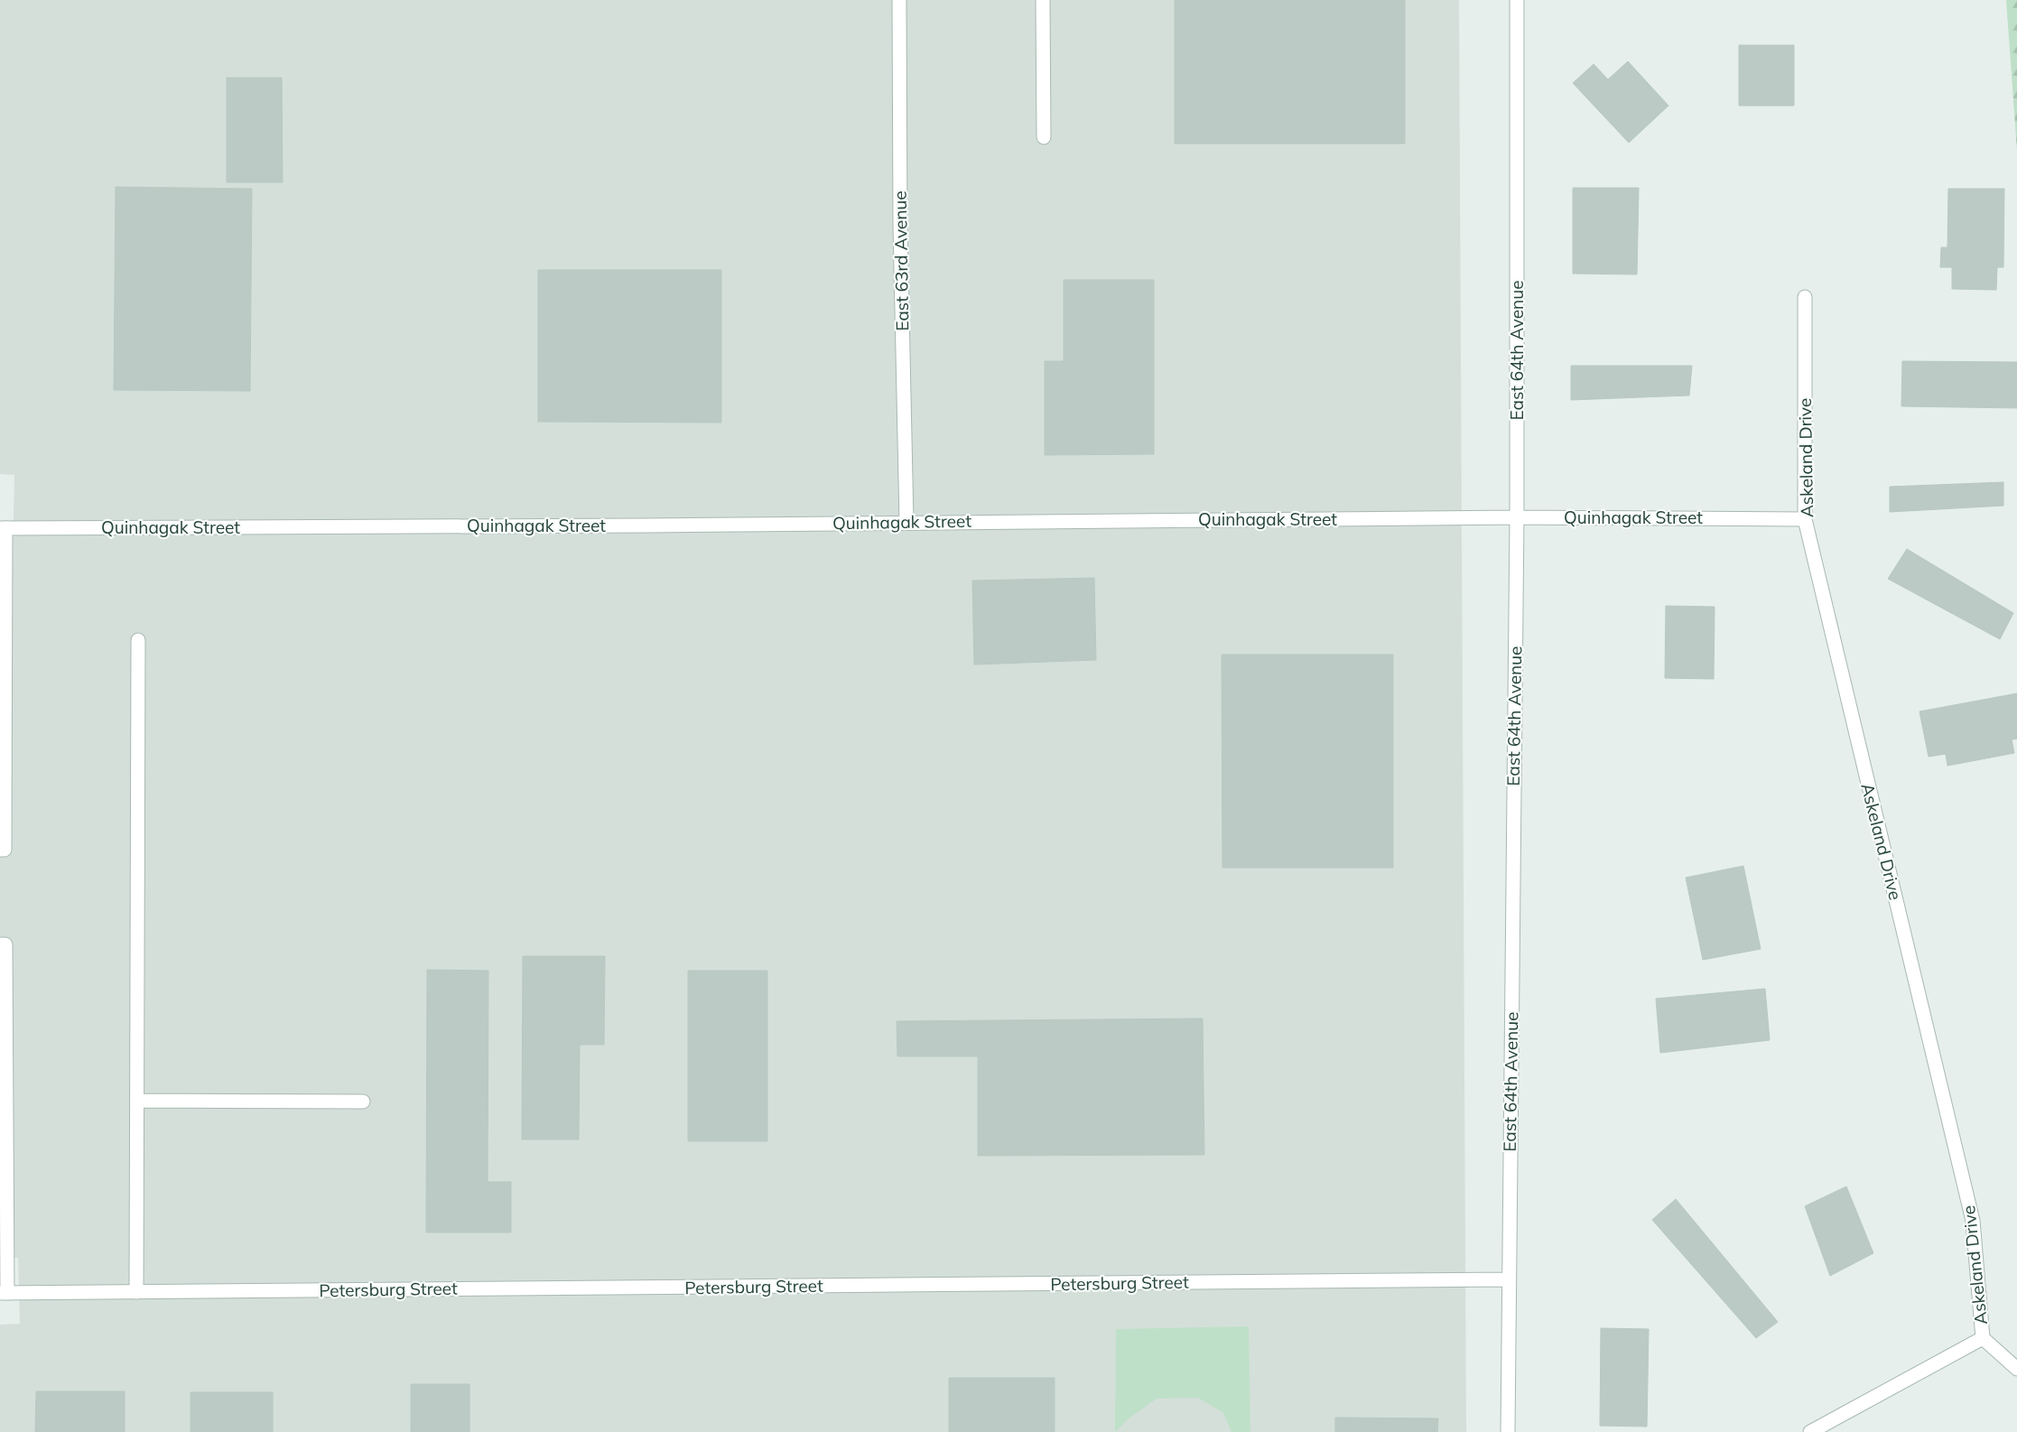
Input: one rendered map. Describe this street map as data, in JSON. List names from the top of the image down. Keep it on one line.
{"streets":{"street":["East 63rd Avenue","East 64th Avenue","Askeland Drive","Quinhagak Street","Petersburg Street"]},"crossings":[["East 63rd Avenue","Quinhagak Street"],["East 64th Avenue","Quinhagak Street"],["East 64th Avenue","Petersburg Street"],["Askeland Drive","Quinhagak Street"]]}
